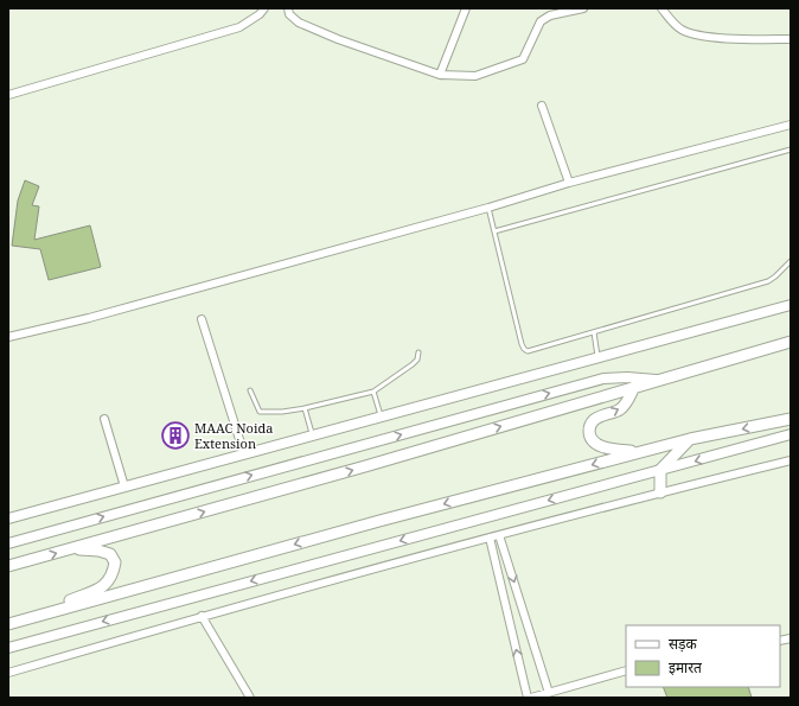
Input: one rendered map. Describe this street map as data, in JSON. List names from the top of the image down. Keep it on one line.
{"places":{"building":["MAAC Noida Extension"]},"legend":["सड़क","इमारत"]}
